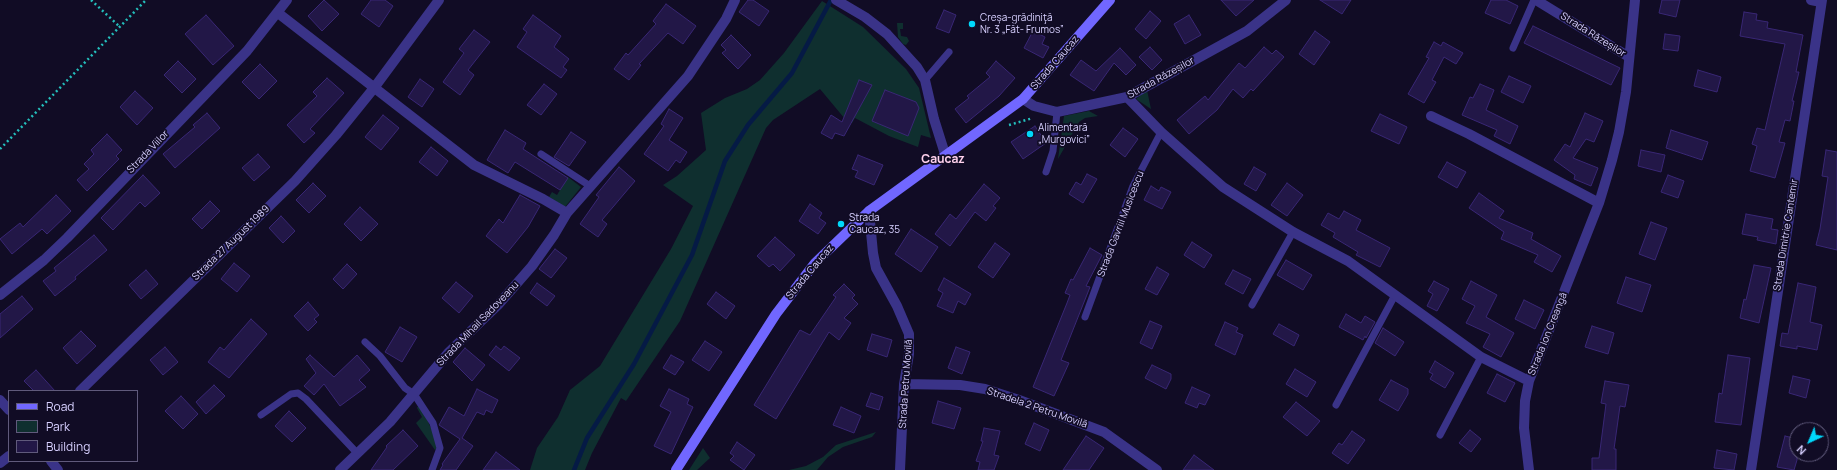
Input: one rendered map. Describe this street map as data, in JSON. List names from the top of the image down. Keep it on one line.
{"streets":{"street":["Strada Răzeșilor","Strada Caucaz","Strada Viilor","Strada Dimitrie Cantemir","Strada 27 August 1989","Strada Mihail Sadoveanu","Strada Ion Creangă","Strada Petru Movilă","Stradela 2 Petru Movilă"],"lane":["Strada Gavriil Musicescu"]},"crossings":[["Strada Răzeșilor","Strada Caucaz"],["Strada Răzeșilor","Strada Ion Creangă"],["Strada Caucaz","Strada Petru Movilă"],["Strada Petru Movilă","Stradela 2 Petru Movilă"]],"districts":["Caucaz"],"places":["Creşa-grădiniţă Nr. 3 „Făt- Frumos”","Alimentară „Murgovici”","Strada Caucaz, 35"],"legend":["Road","Park","Building"],"north":"bottom left"}
